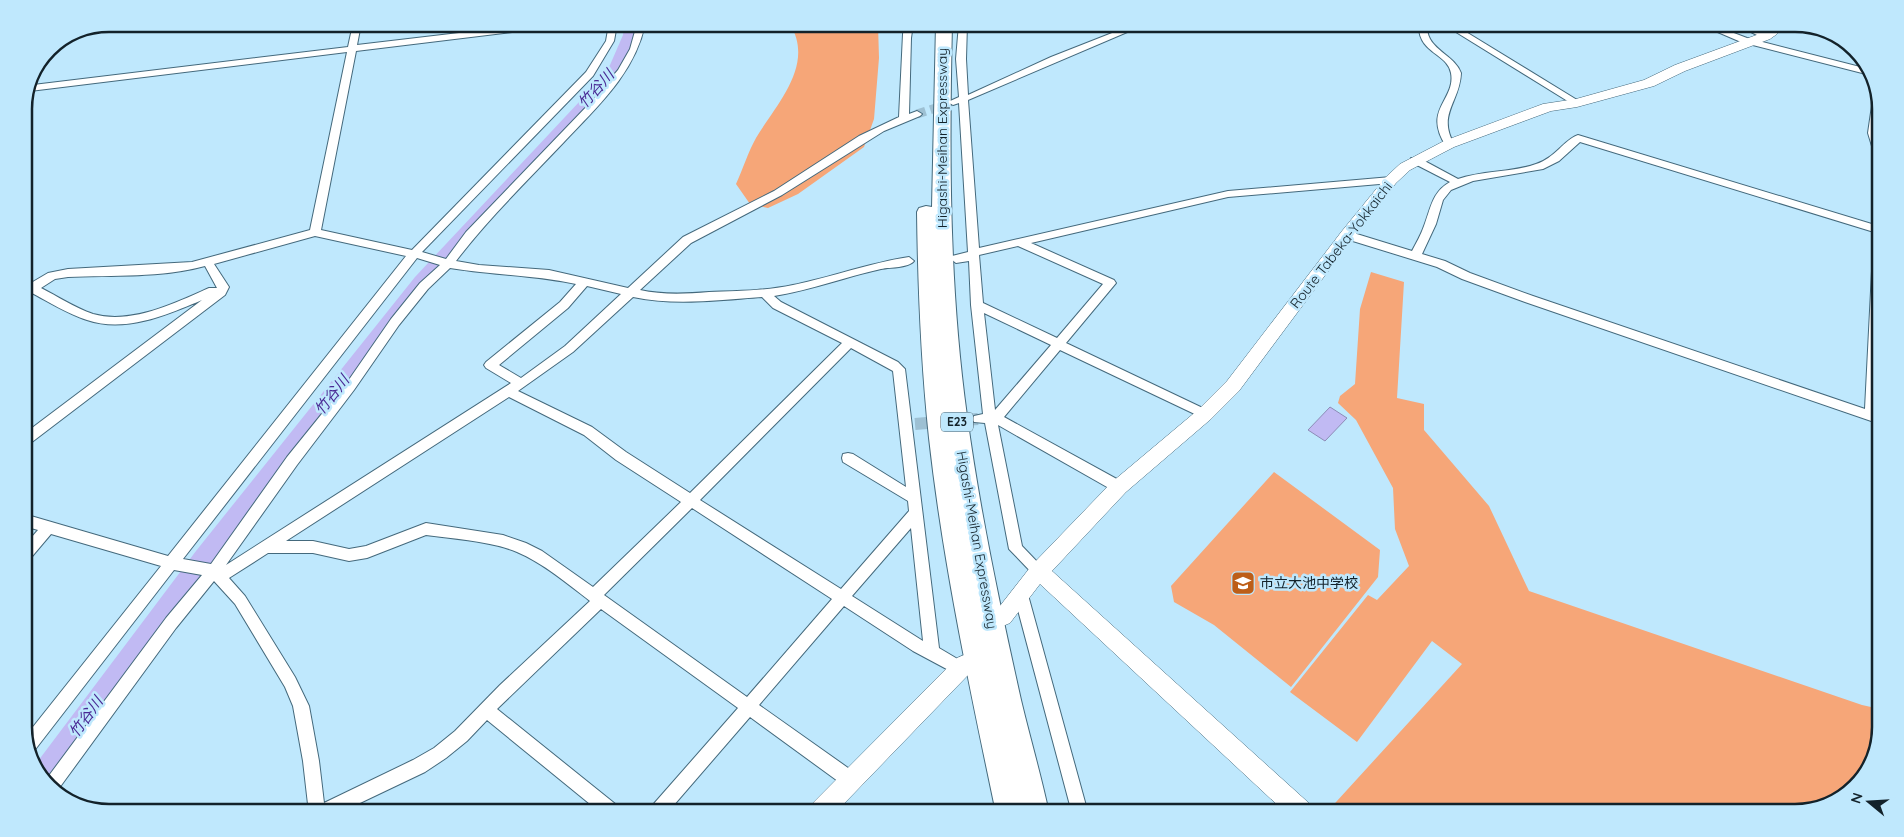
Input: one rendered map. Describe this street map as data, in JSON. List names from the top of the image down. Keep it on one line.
{"streets":{"highway":["Higashi-Meihan Expressway","E23"],"main road":["Route Tabeka-Yokkaichi"]},"water":["竹谷川"],"places":{"school or university":["市立大池中学校"]},"north":"left"}
